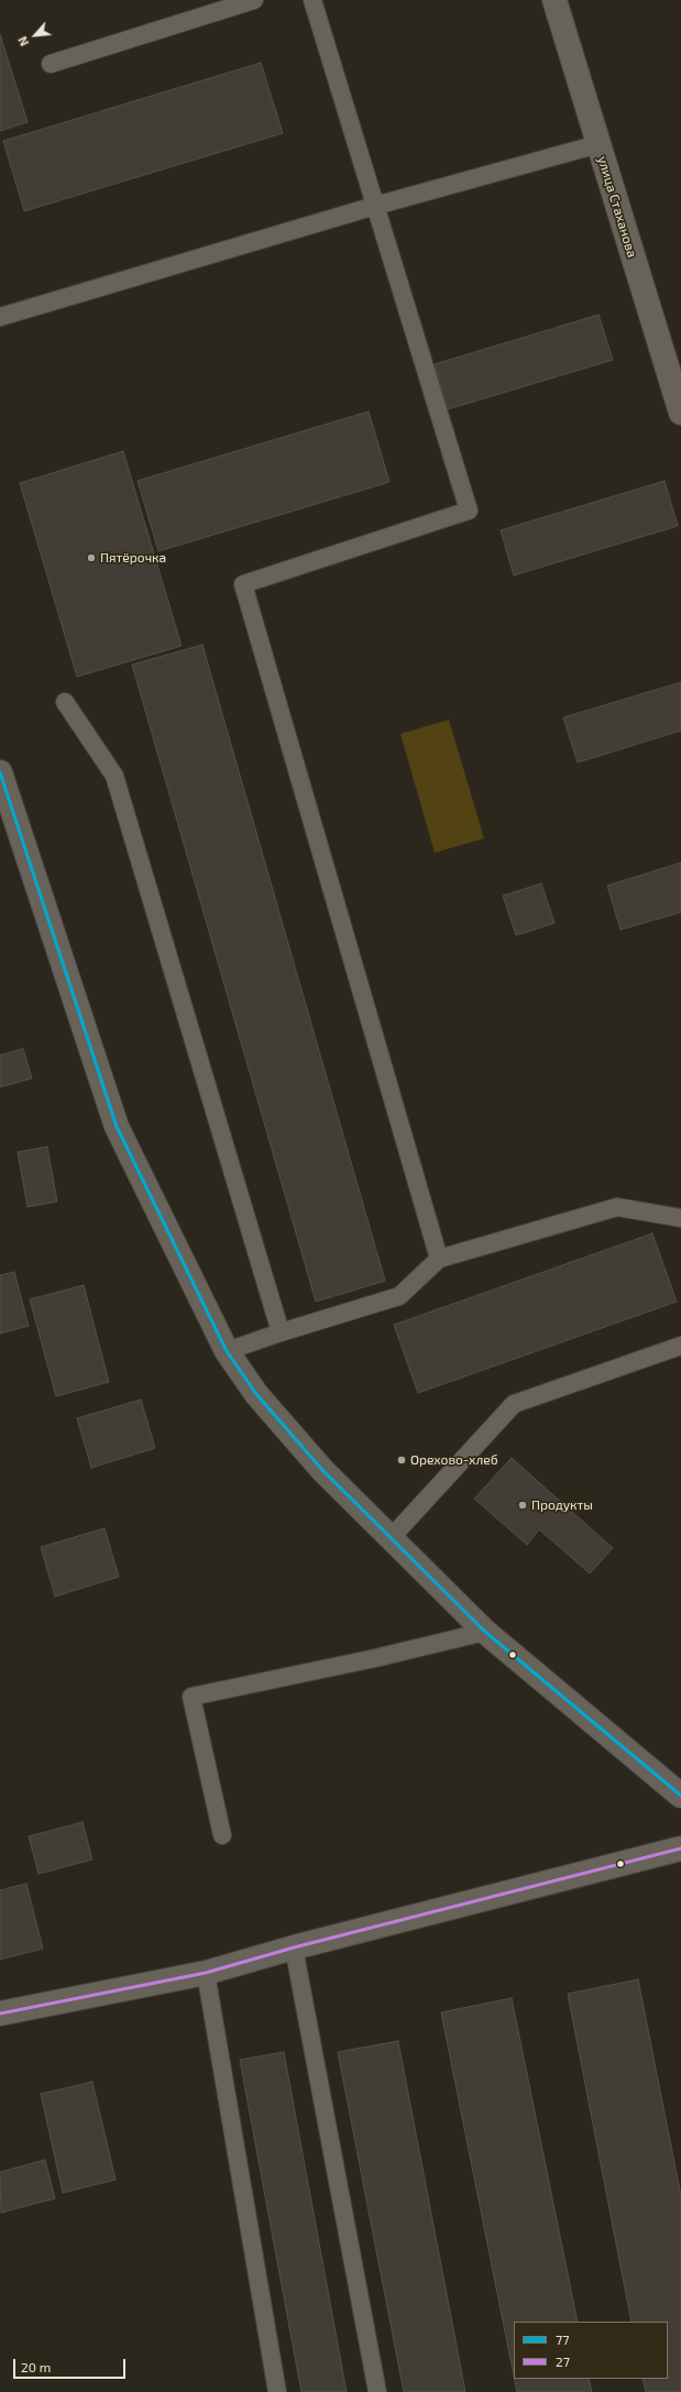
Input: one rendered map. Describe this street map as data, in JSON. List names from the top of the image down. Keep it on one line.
{"streets":{"street":["улица Стаханова"]},"places":["Пятёрочка","Орехово-хлеб","Продукты"],"lines":["transit line 77","transit line 27"],"legend":["77","27"],"scale_bar":"20 m","north":"bottom left"}
